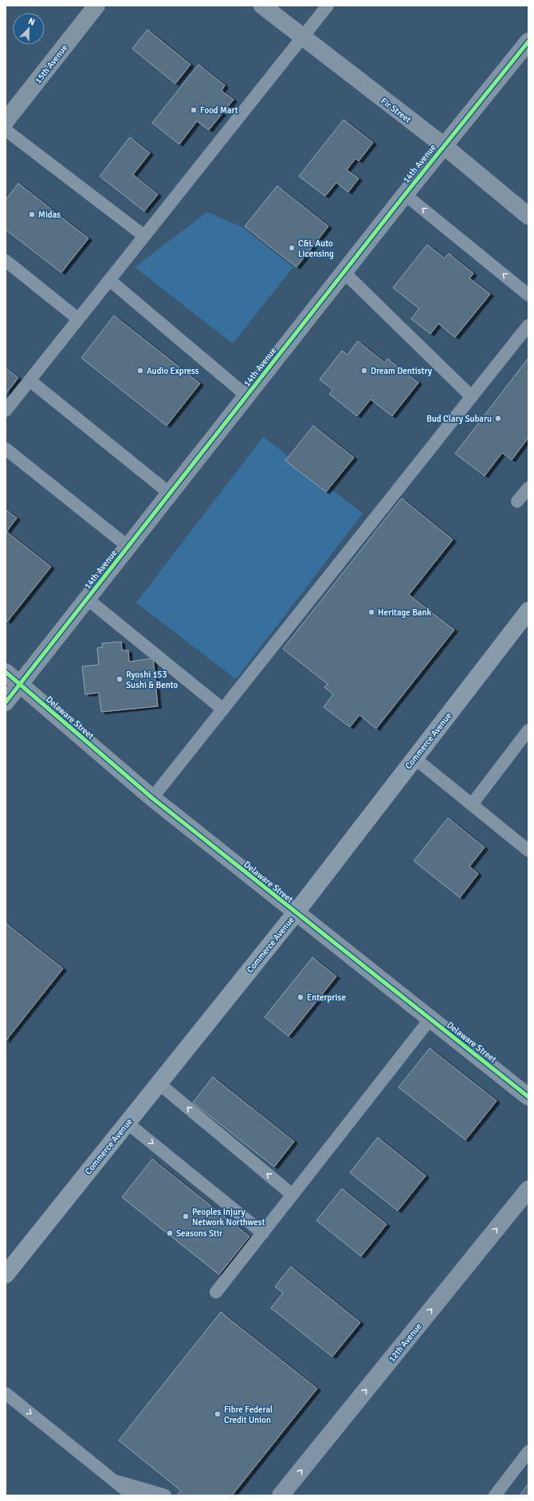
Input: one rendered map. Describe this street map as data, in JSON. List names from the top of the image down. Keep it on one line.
{"streets":{"main road":["15th Avenue","Commerce Avenue"],"street":["Fir Street","14th Avenue","Delaware Street","12th Avenue"]},"crossings":[["Fir Street","14th Avenue"],["14th Avenue","Delaware Street"],["Delaware Street","Commerce Avenue"]],"one_way":["12th Avenue"],"places":["Food Mart","Midas","C&L Auto Licensing","Audio Express","Dream Dentistry","Bud Clary Subaru","Heritage Bank","Ryoshi 153 Sushi & Bento","Enterprise","Peoples Injury Network Northwest","Seasons Stir","Fibre Federal Credit Union"],"north":"top right"}
